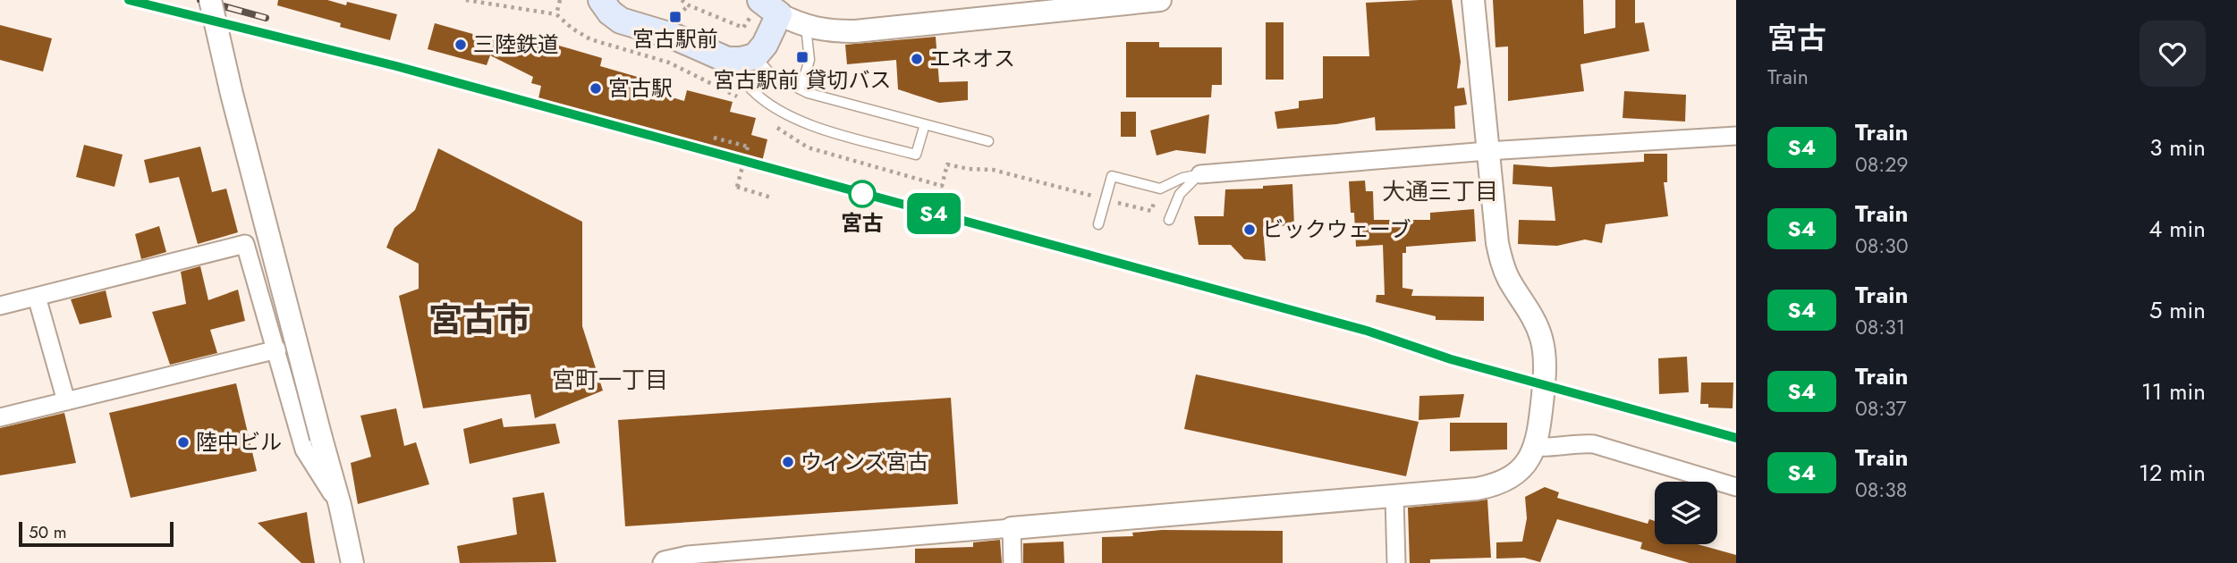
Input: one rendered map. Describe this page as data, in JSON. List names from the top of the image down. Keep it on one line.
{"districts":["大通三丁目","宮古市","宮町一丁目"],"places":{"transit":["宮古駅前","宮古駅前 貸切バス"],"other":["三陸鉄道","エネオス","宮古駅","宮古","ビックウェーブ","陸中ビル","ウィンズ宮古"]},"scale_bar":"50 m","page":{"on_map":"S4","heading":["宮古","Train"],"list":[{"mark":"S4","name":"Train","note":"08:29","value":"3 min"},{"mark":"S4","name":"Train","note":"08:30","value":"4 min"},{"mark":"S4","name":"Train","note":"08:31","value":"5 min"},{"mark":"S4","name":"Train","note":"08:37","value":"11 min"},{"mark":"S4","name":"Train","note":"08:38","value":"12 min"}],"scale":"50 m"}}
